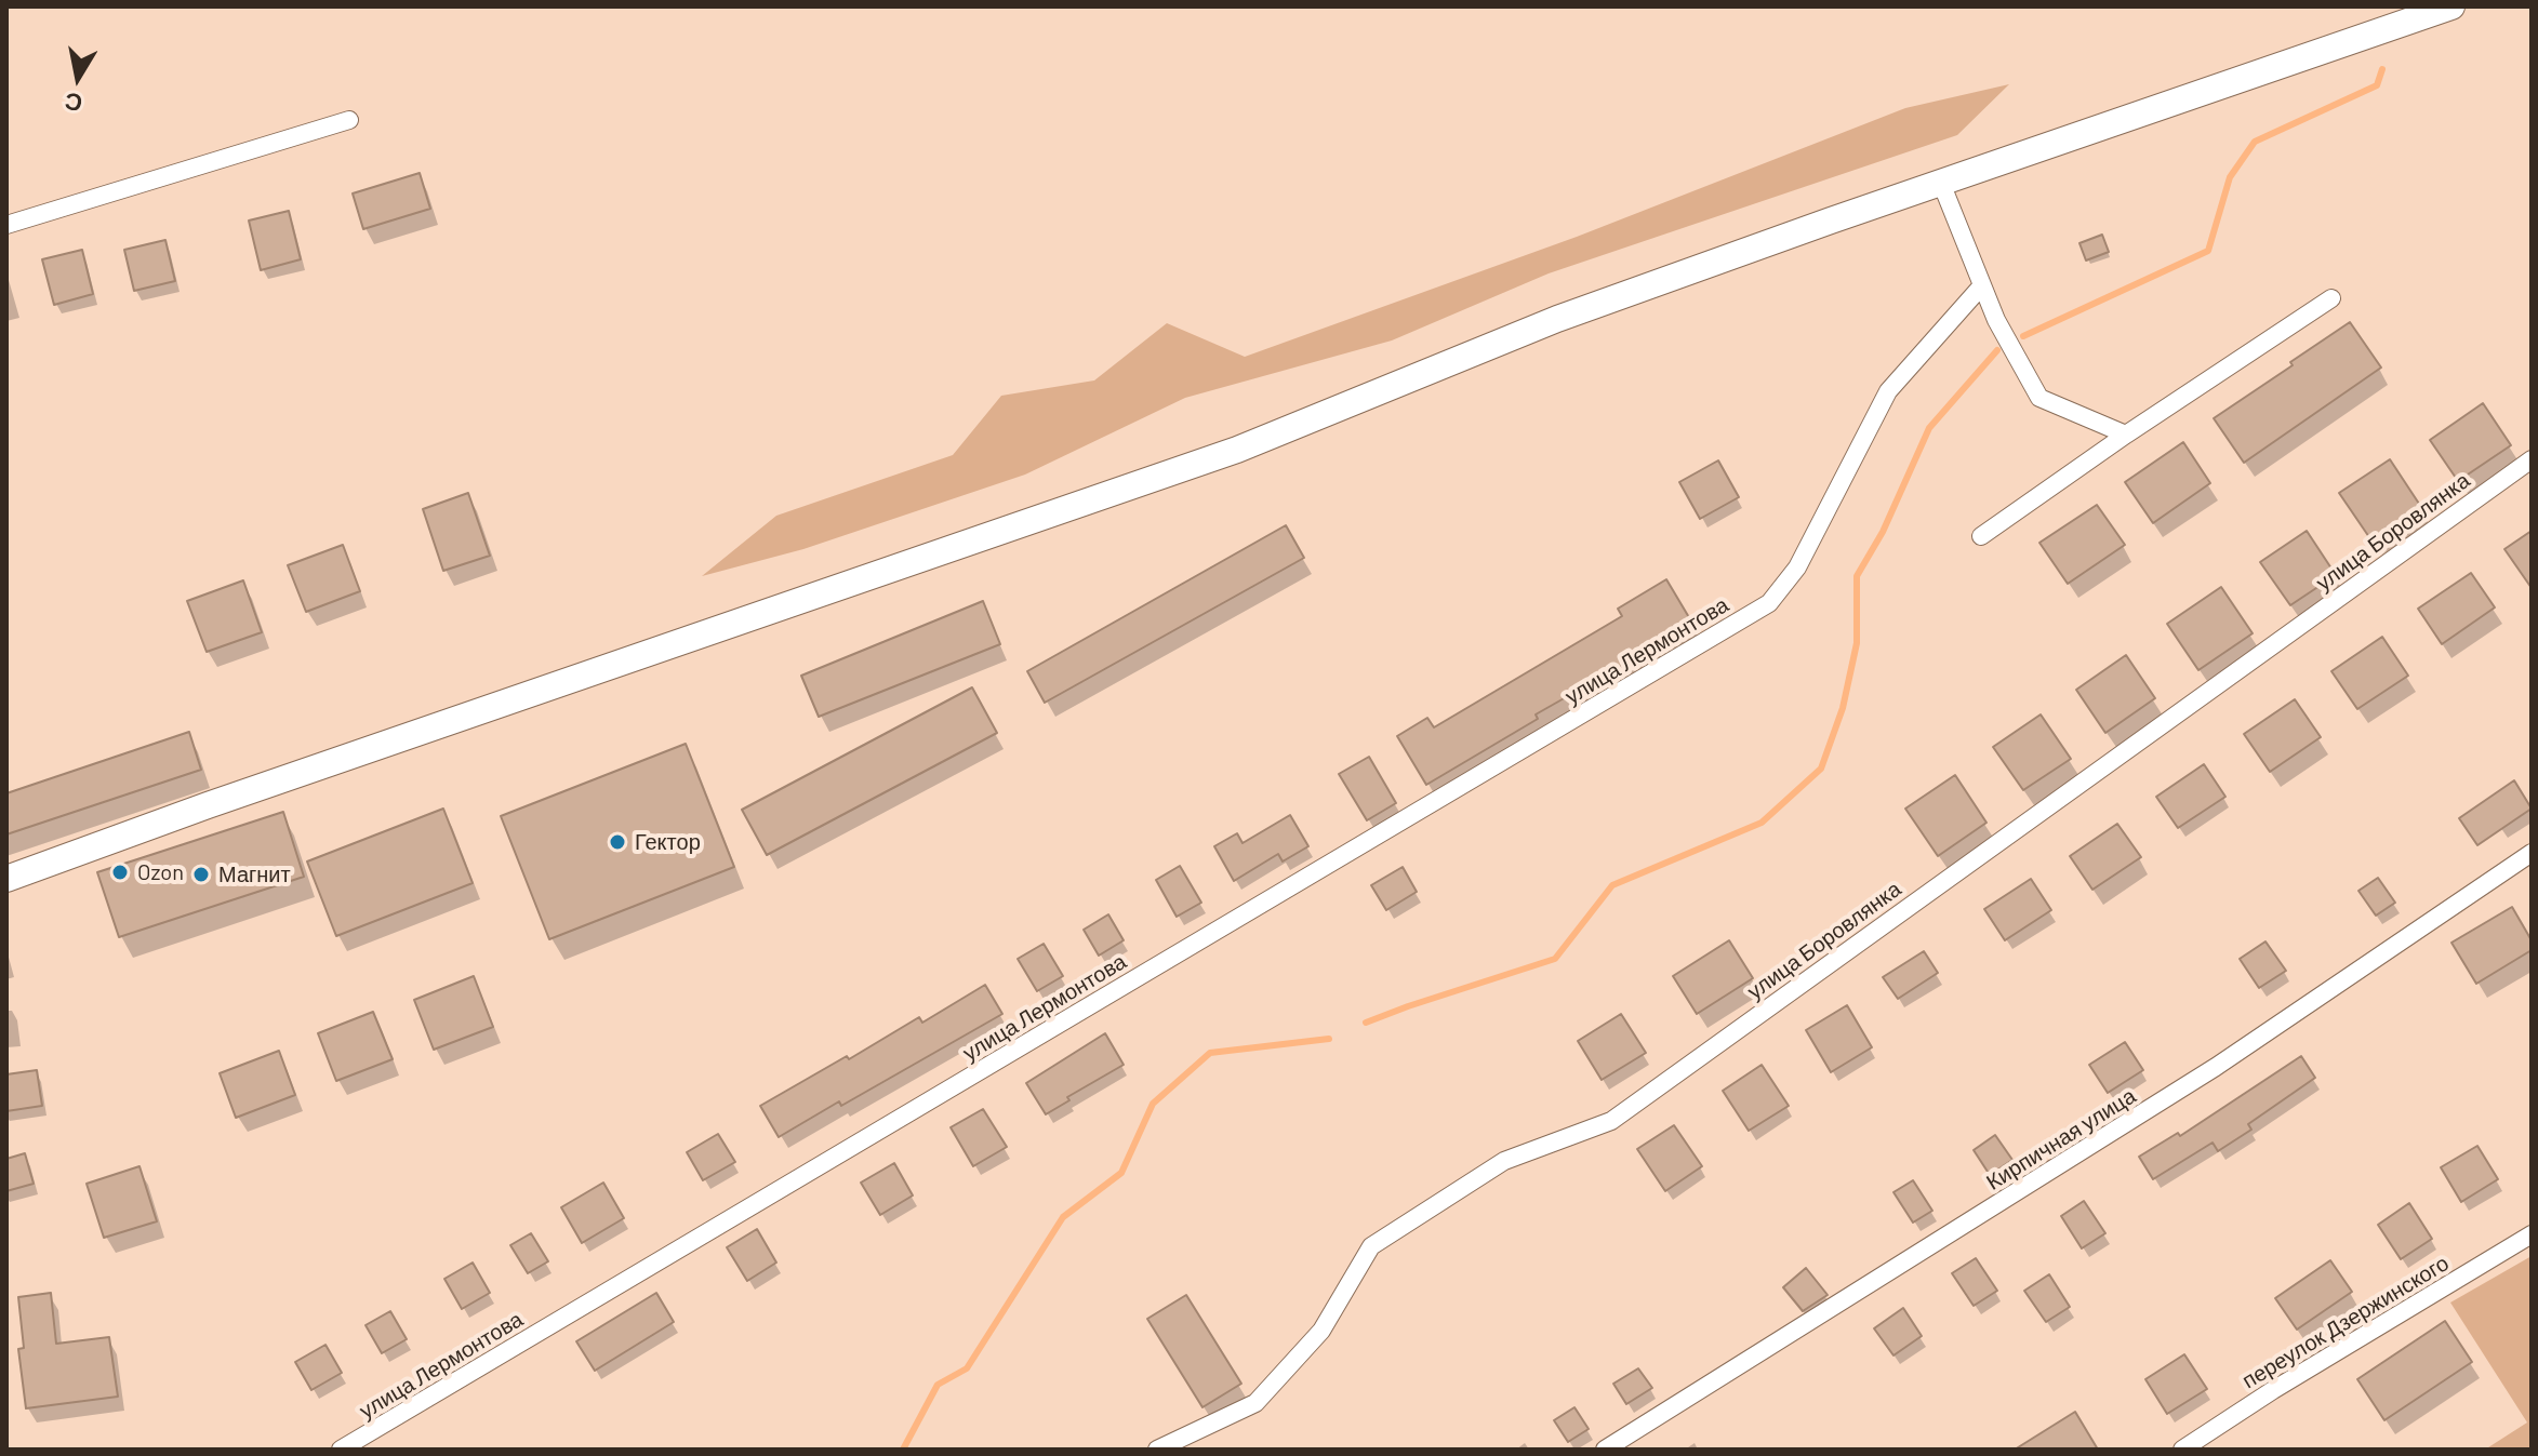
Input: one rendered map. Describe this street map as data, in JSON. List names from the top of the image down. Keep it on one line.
{"streets":{"street":["улица Боровлянка","улица Лермонтова","Кирпичная улица","переулок Дзержинского"]},"places":["Гектор","Ozon","Магнит"],"north":"bottom"}
